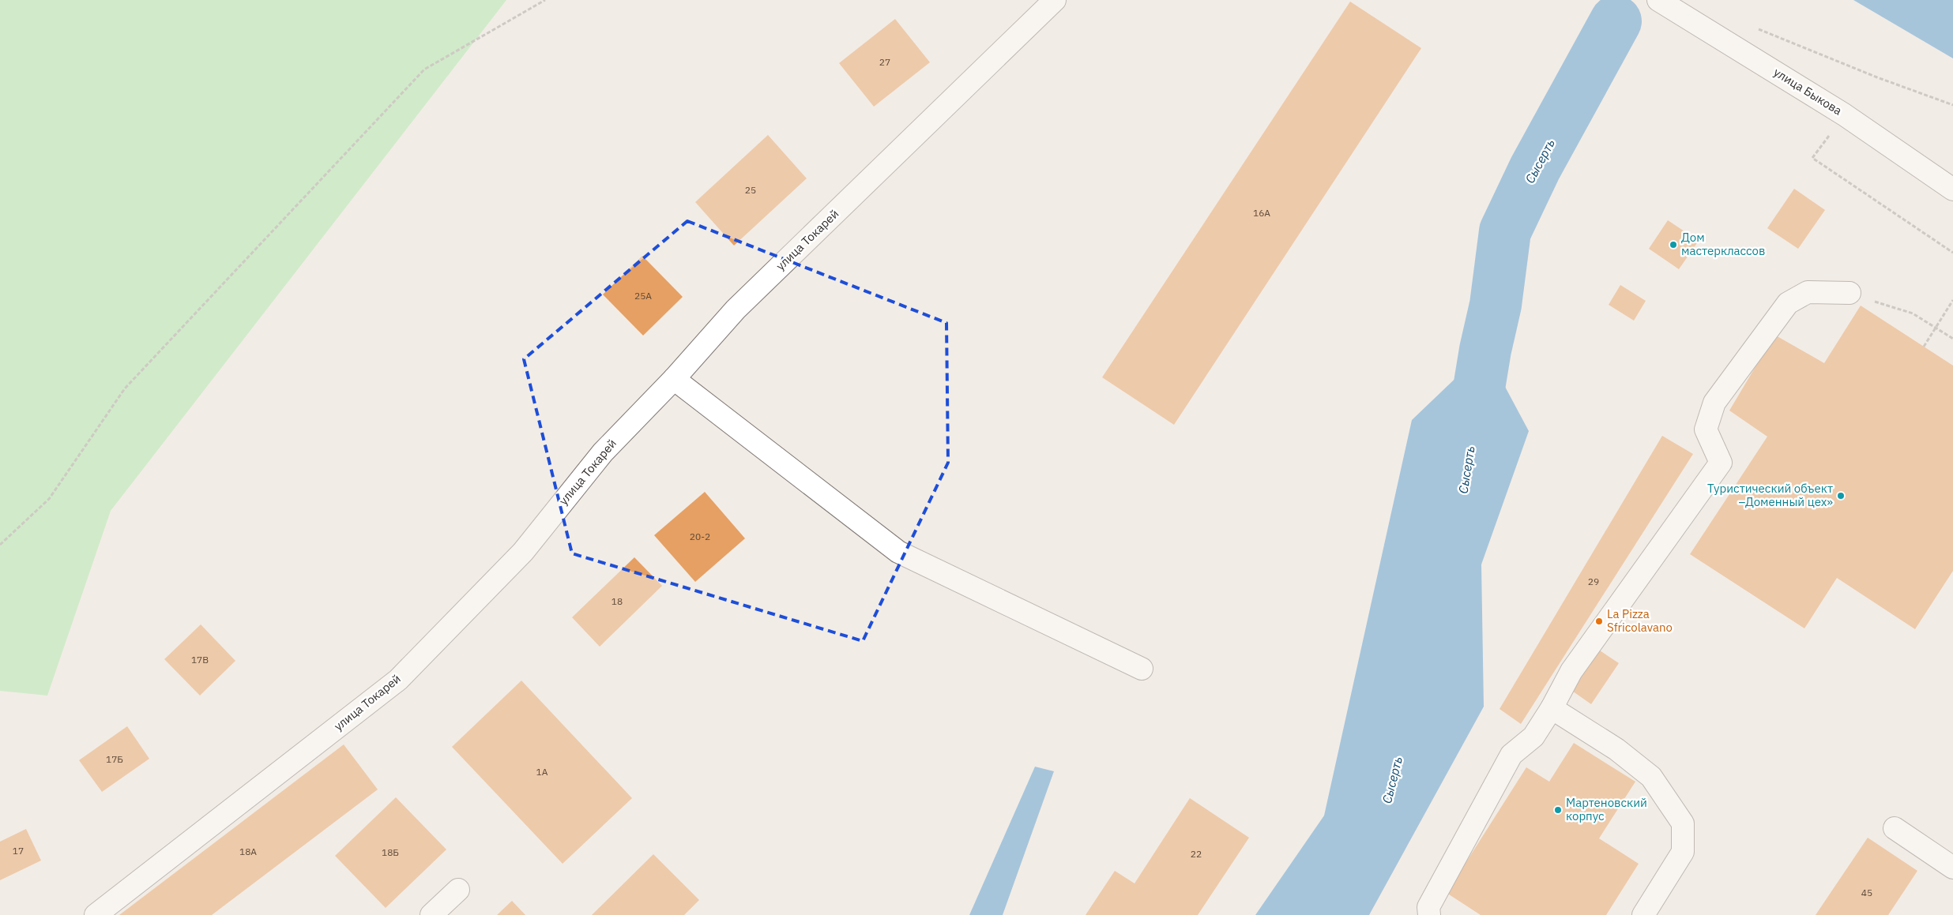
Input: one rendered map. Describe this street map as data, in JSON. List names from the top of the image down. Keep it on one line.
{"streets":{"street":["улица Быкова","улица Токарей"]},"water":["Сысерть"],"places":["Дом мастерклассов","Туристический объект –Доменный цех»","La Pizza Sfricolavano","Мартеновский корпус"],"house_numbers":["27","25","16А","25А","20-2","29","18","17В","17Б","1А","17","18А","18Б","22","45"]}
